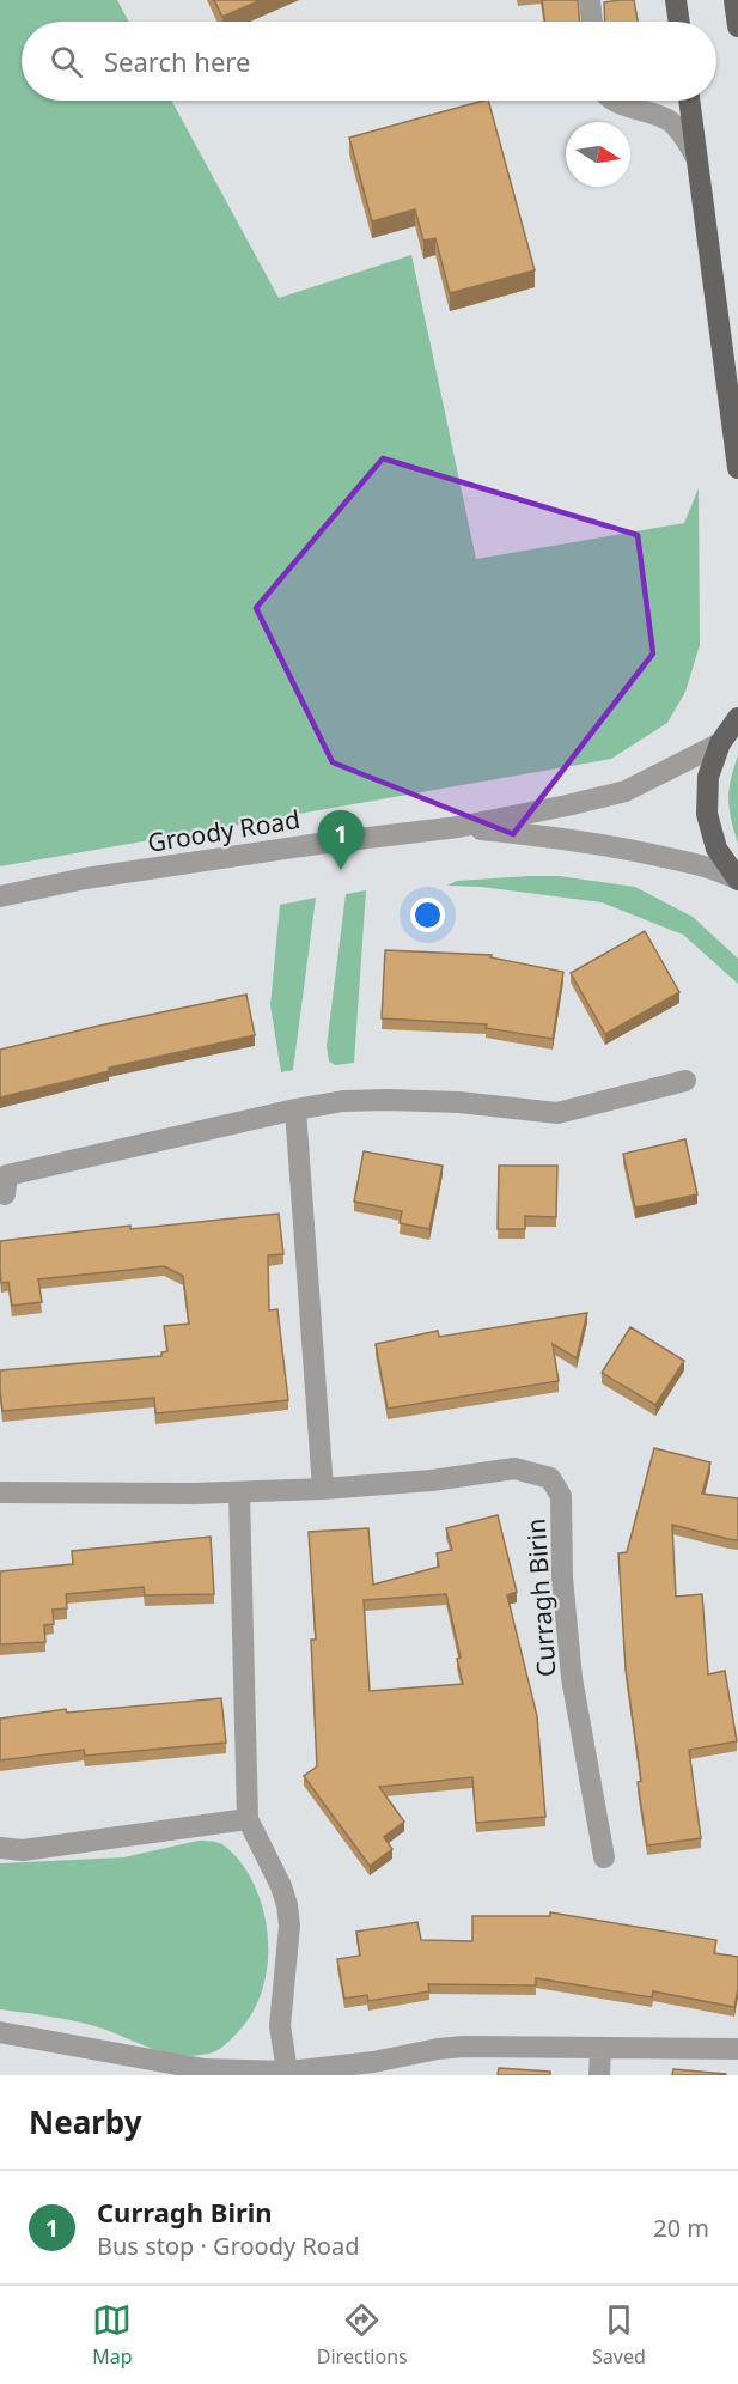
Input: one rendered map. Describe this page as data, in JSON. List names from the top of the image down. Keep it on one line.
{"streets":{"street":["Groody Road","Curragh Birin"]},"north":"right","page":{"search":"Search here","pins":"1","heading":"Nearby","list":[{"mark":"1","name":"Curragh Birin","note":"Bus stop · Groody Road","value":"20 m"}],"nav":["Map","Directions","Saved"]}}
